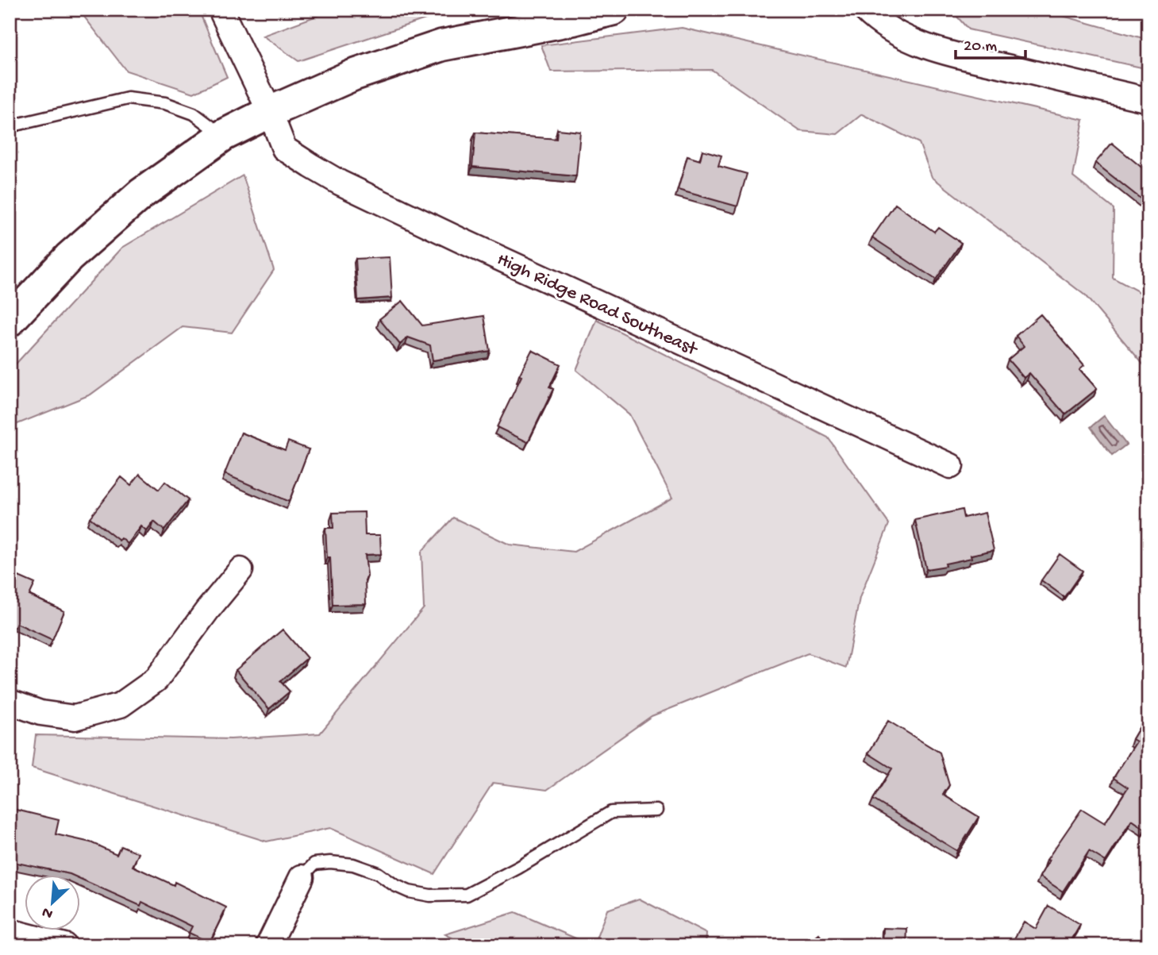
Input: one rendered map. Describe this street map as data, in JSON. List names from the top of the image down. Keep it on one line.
{"streets":{"street":["High Ridge Road Southeast"]},"scale_bar":"20 m","north":"bottom left"}
